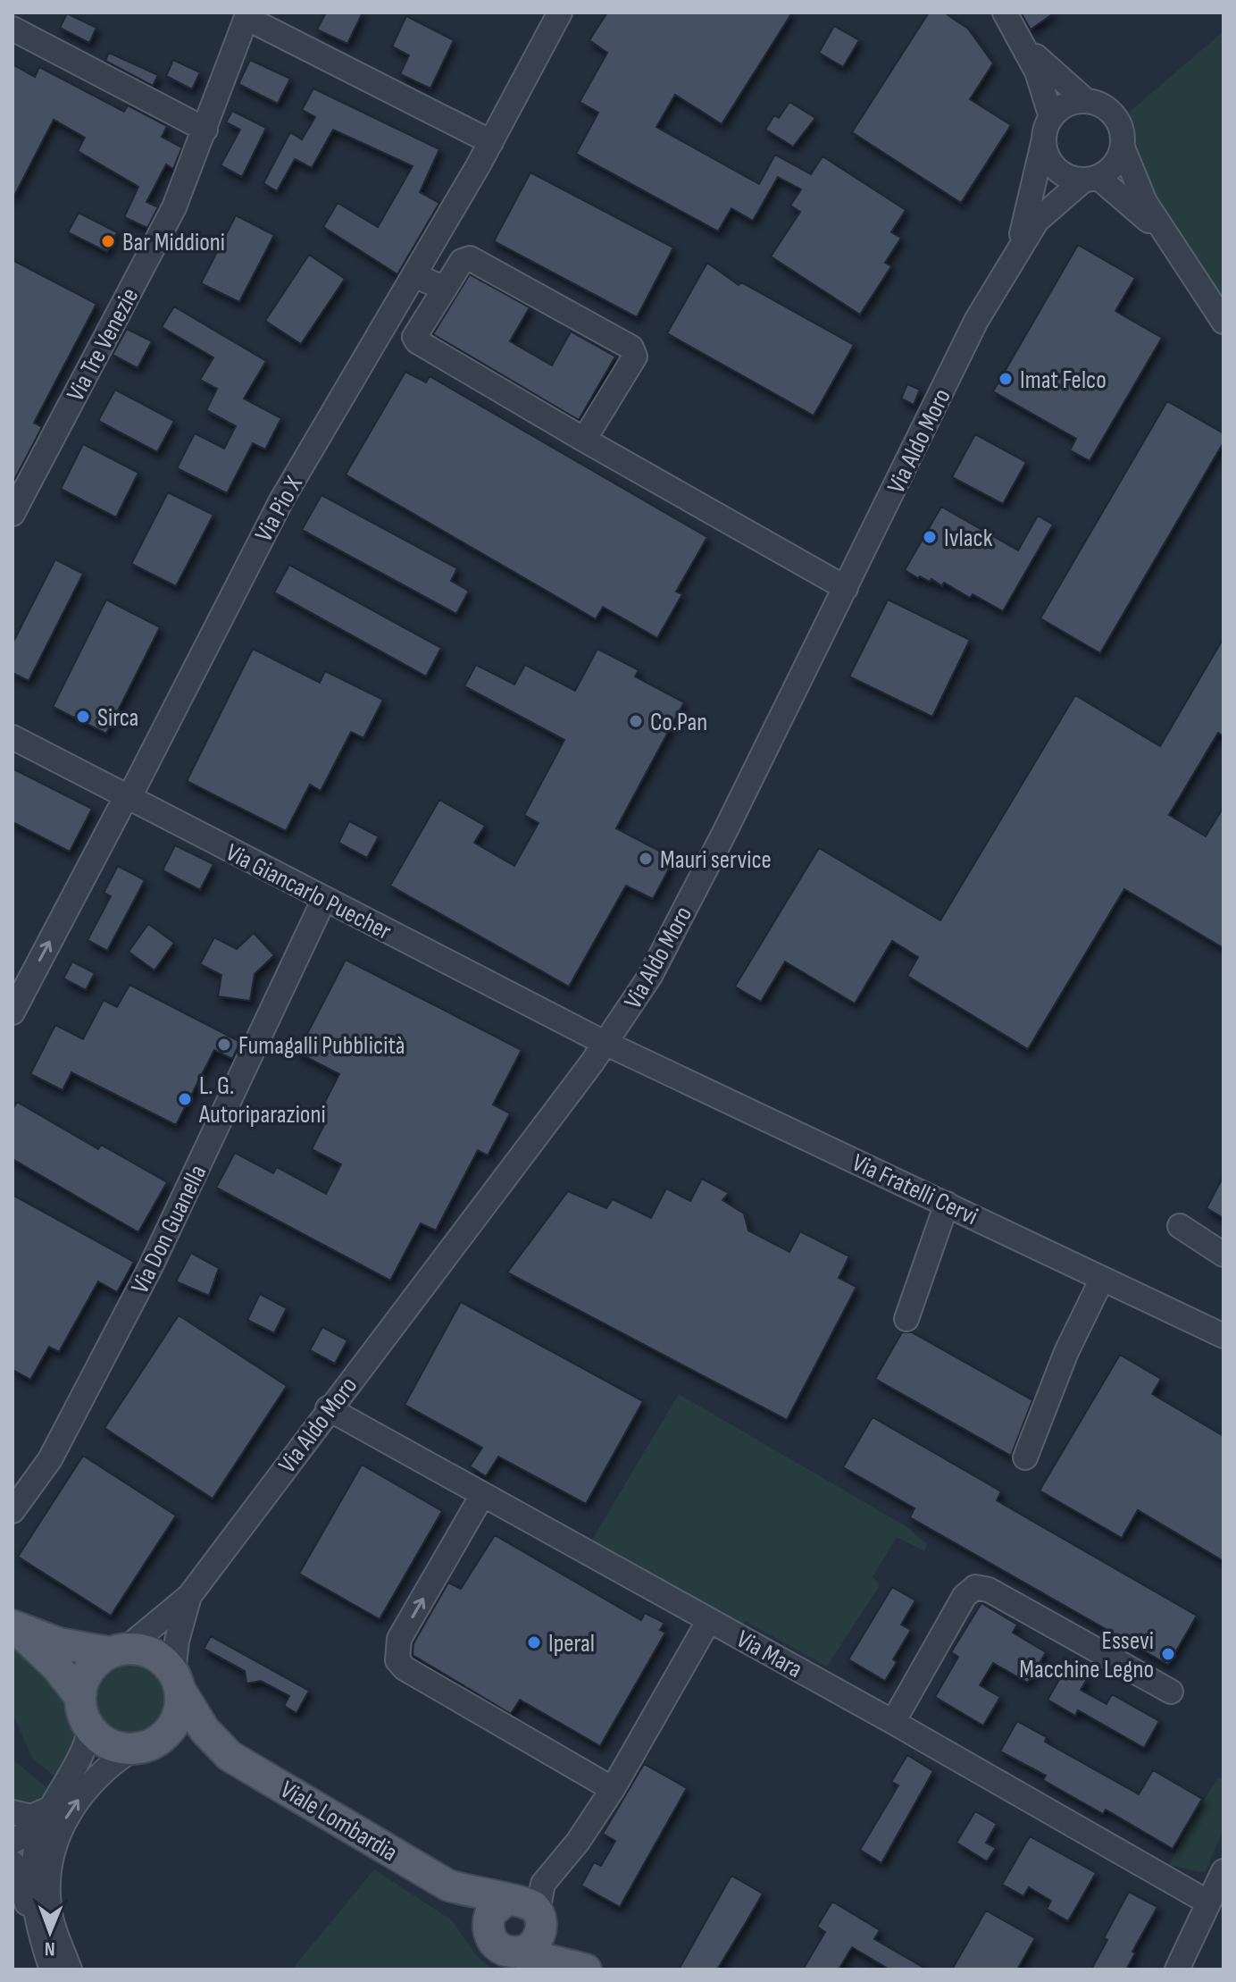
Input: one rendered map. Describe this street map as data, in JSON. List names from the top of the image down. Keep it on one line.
{"streets":{"main road":["Viale Lombardia"],"street":["Via Tre Venezie","Via Aldo Moro","Via Pio X","Via Giancarlo Puecher","Via Fratelli Cervi","Via Don Guanella","Via Mara"]},"crossings":[["Via Aldo Moro","Via Giancarlo Puecher"],["Via Aldo Moro","Via Fratelli Cervi"],["Via Aldo Moro","Via Mara"],["Via Aldo Moro","Viale Lombardia"],["Via Pio X","Via Giancarlo Puecher"],["Via Giancarlo Puecher","Via Fratelli Cervi"],["Via Giancarlo Puecher","Via Don Guanella"]],"places":["Bar Middioni","Imat Felco","Ivlack","Sirca","Co.Pan","Mauri service","Fumagalli Pubblicità","L. G. Autoriparazioni","Iperal","Essevi Macchine Legno"],"north":"bottom"}
